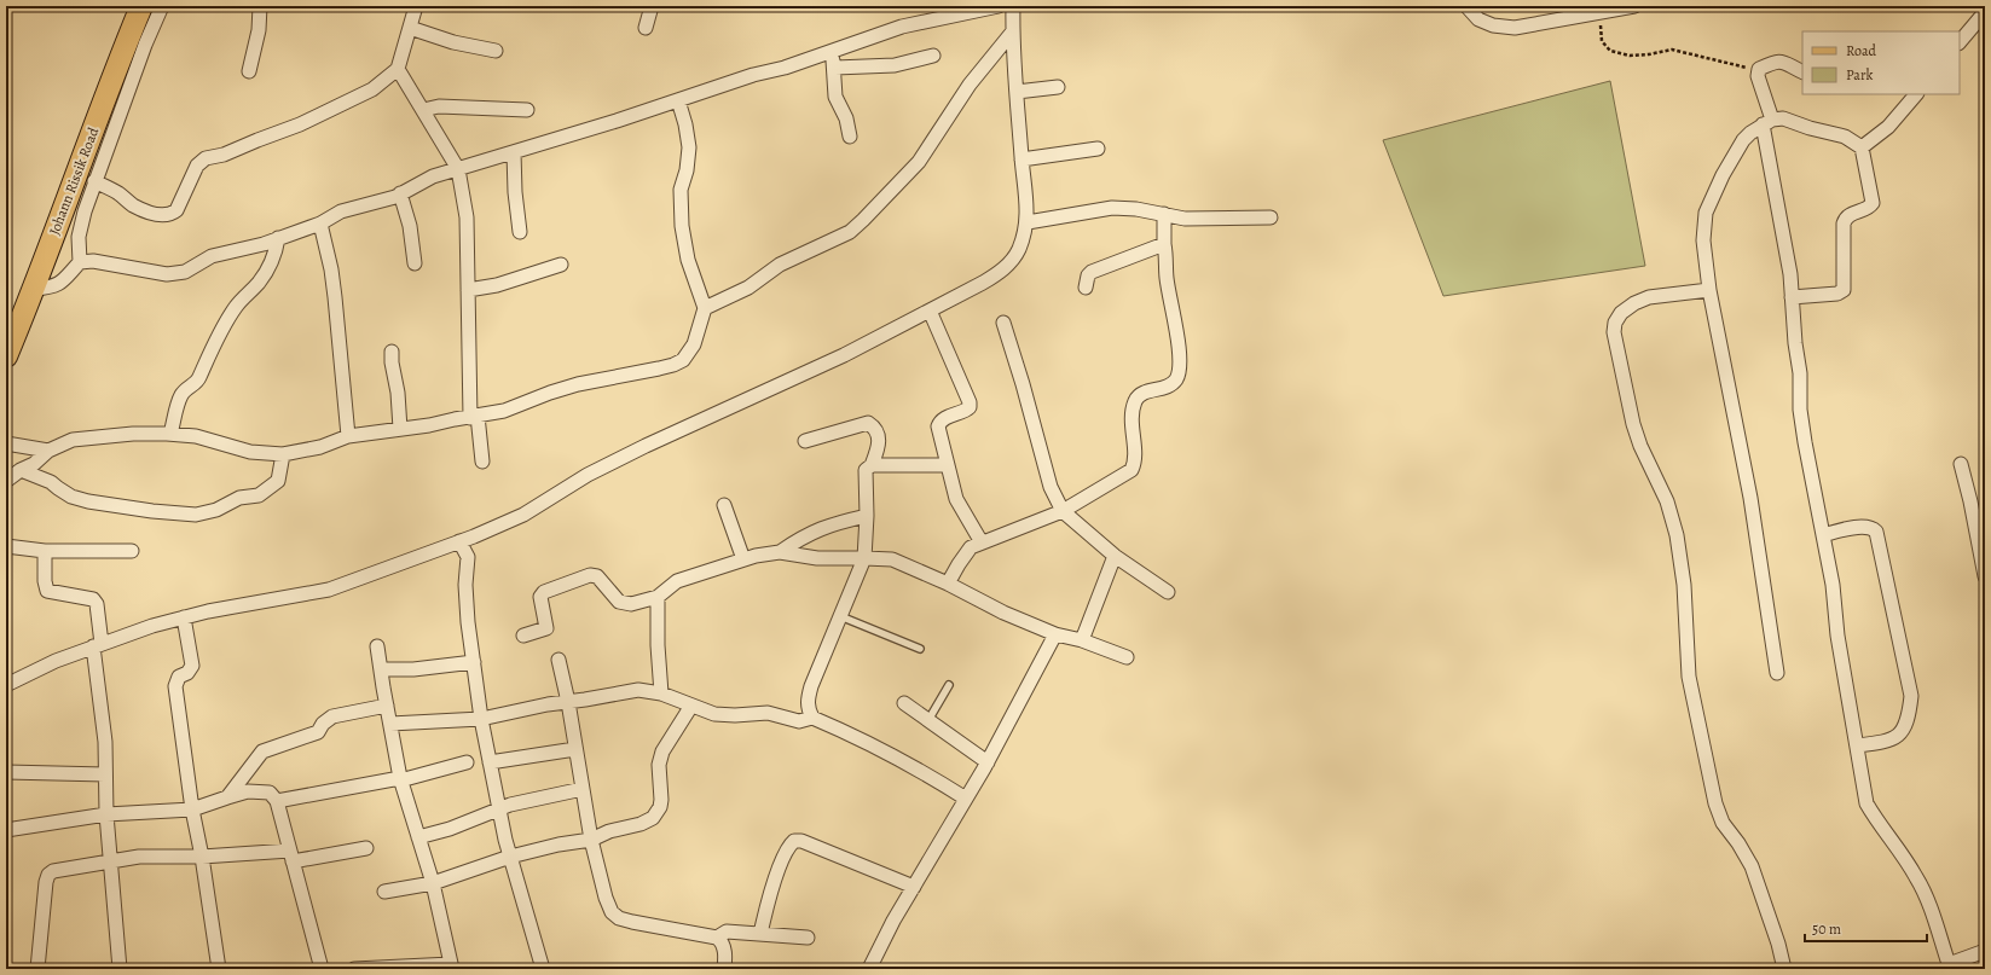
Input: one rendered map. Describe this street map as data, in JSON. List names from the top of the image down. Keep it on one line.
{"streets":{"main road":["Johann Rissik Road"]},"legend":["Road","Park"],"scale_bar":"50 m"}
